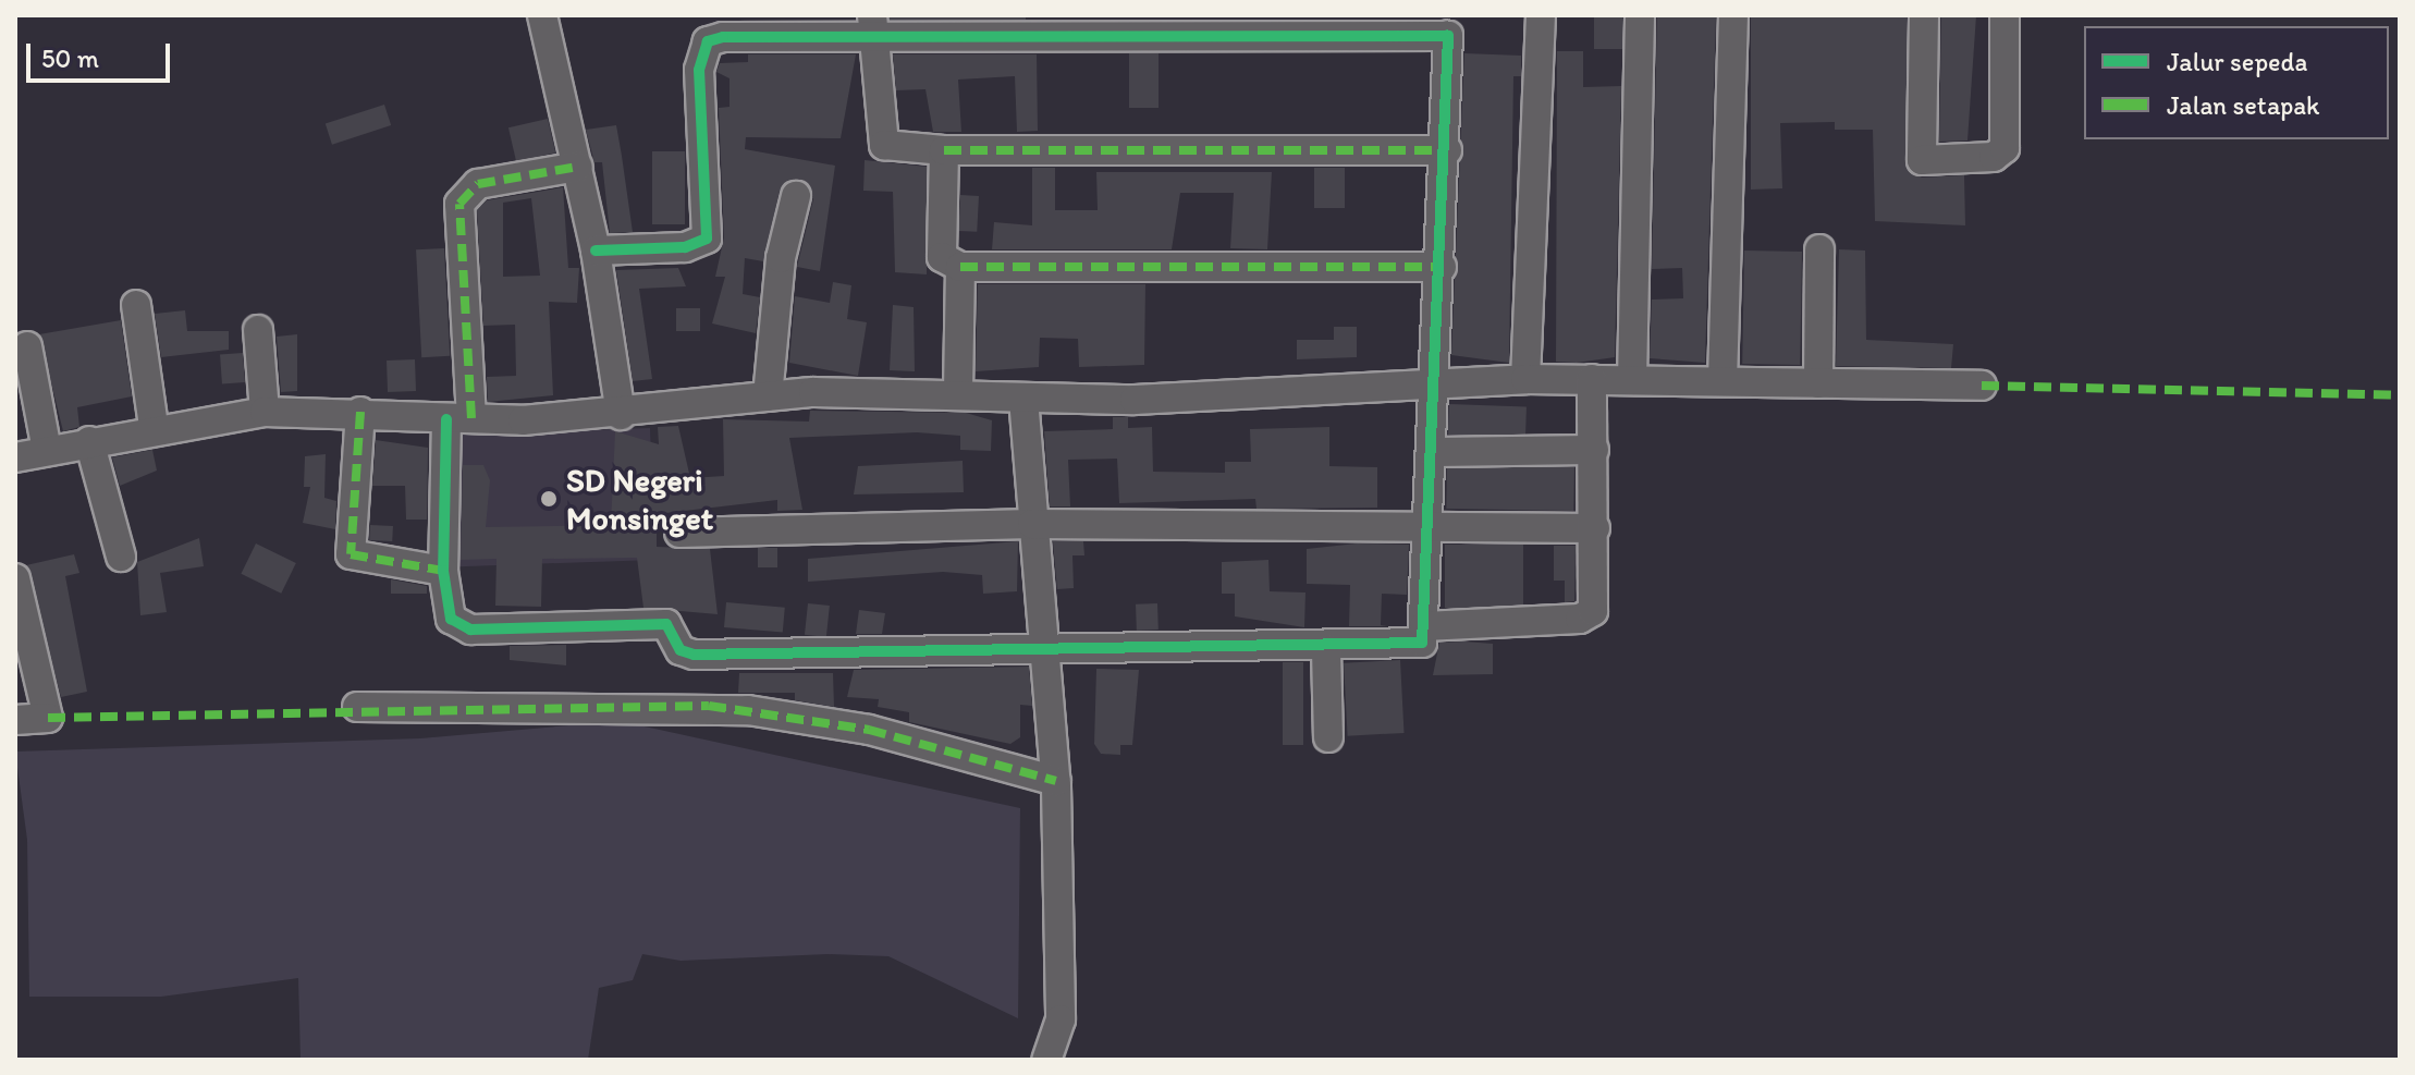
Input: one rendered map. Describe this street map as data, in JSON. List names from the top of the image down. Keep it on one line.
{"places":["SD Negeri Monsinget"],"legend":["Jalur sepeda","Jalan setapak"],"scale_bar":"50 m"}
